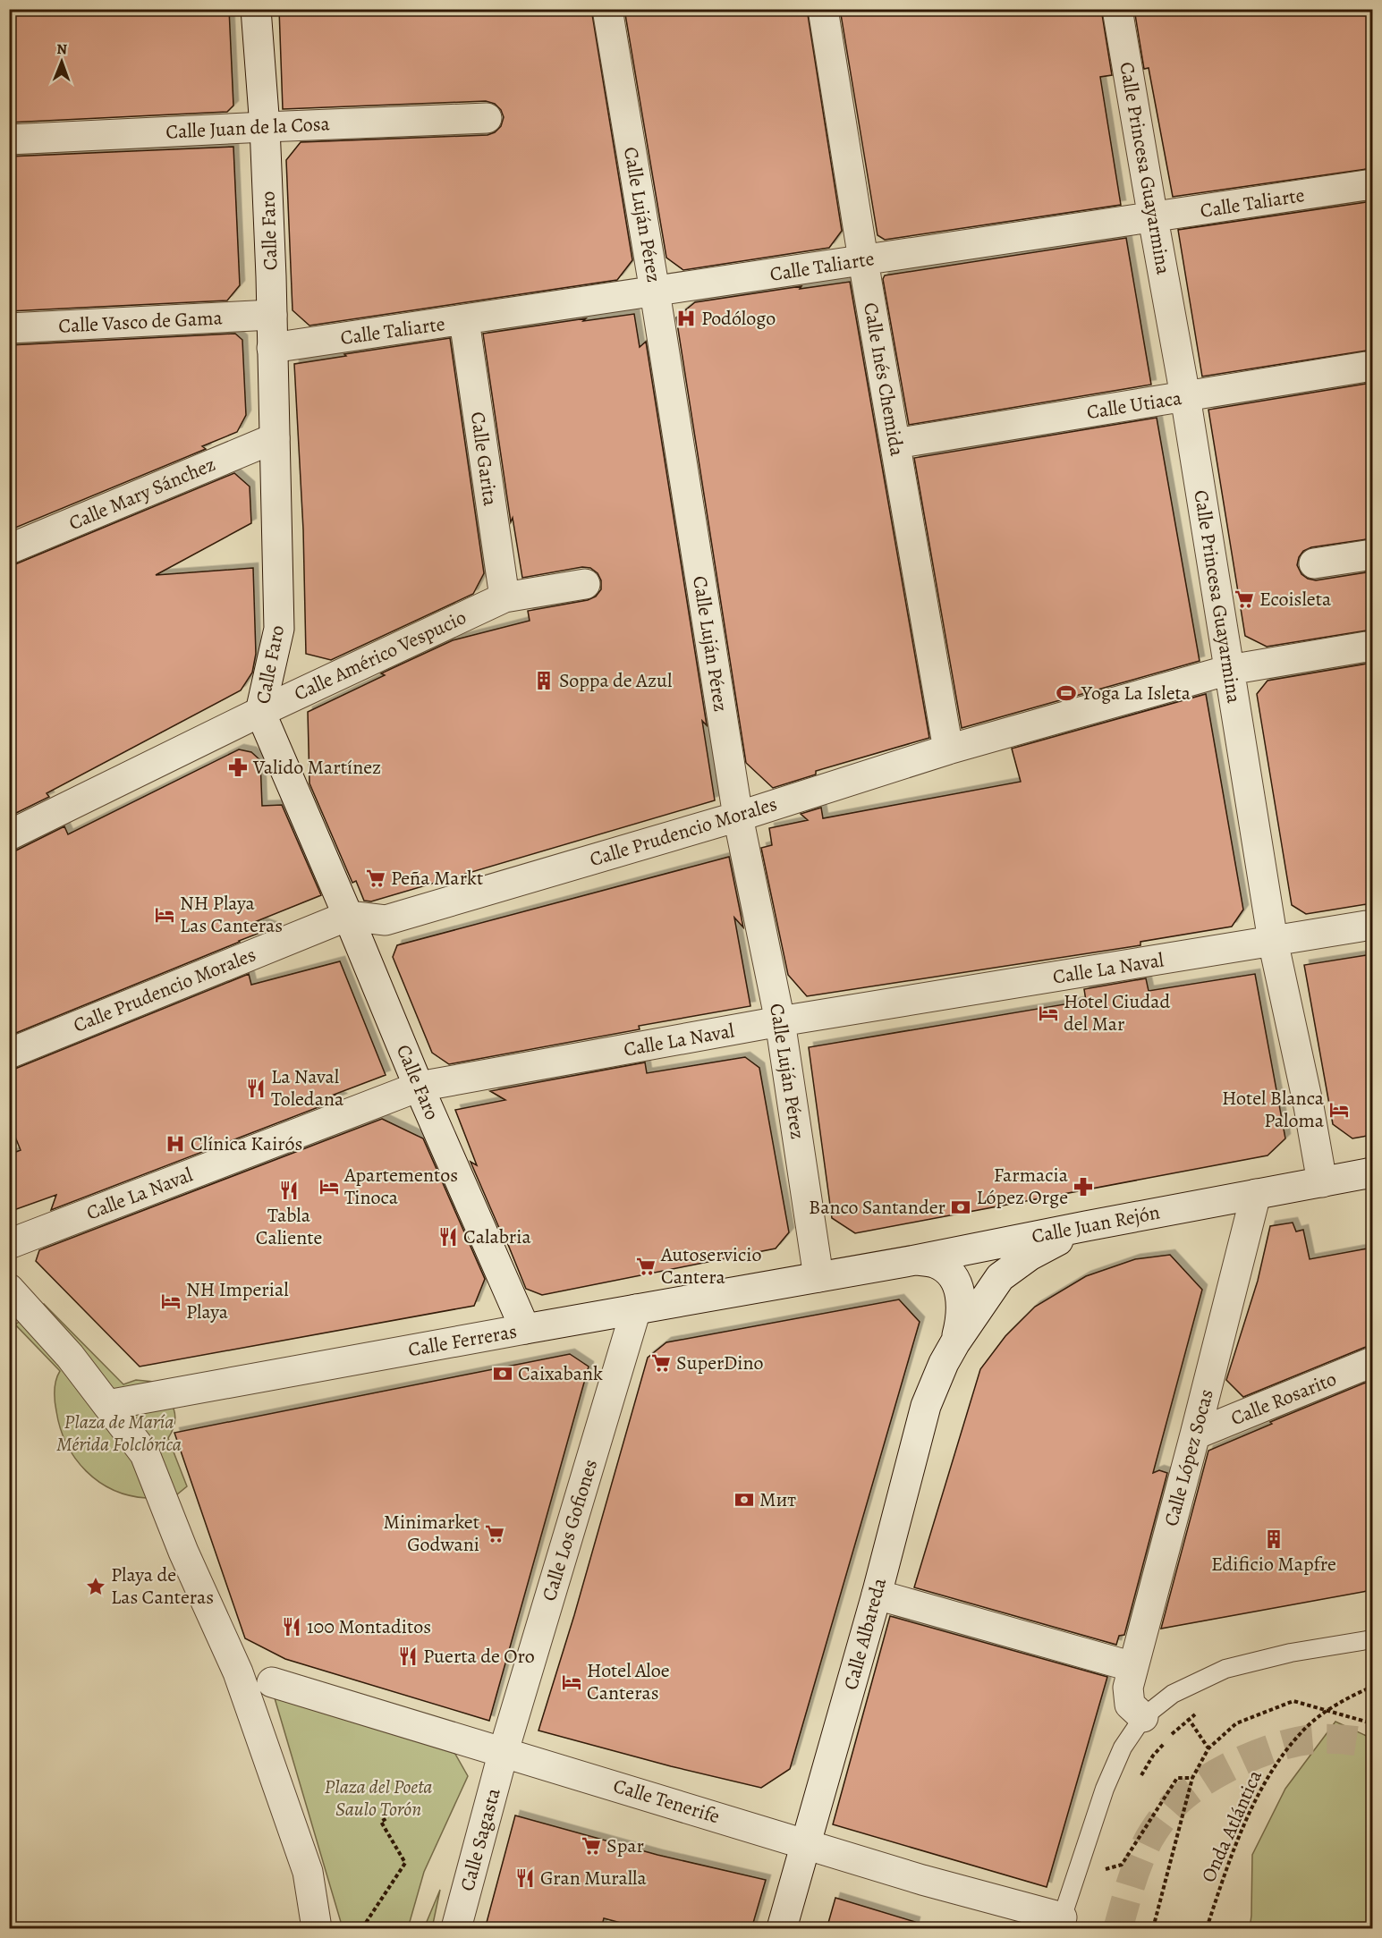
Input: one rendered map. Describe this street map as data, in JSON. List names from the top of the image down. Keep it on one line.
{"streets":{"street":["Calle Juan de la Cosa","Calle Princesa Guayarmina","Calle Taliarte","Calle Luján Pérez","Calle Faro","Calle Vasco de Gama","Calle Inés Chemida","Calle Utiaca","Calle Garita","Calle Mary Sánchez","Calle Américo Vespucio","Calle Prudencio Morales","Calle La Naval","Calle Juan Rejón","Calle Ferreras","Calle Rosarito","Calle López Socas","Calle Los Gofiones","Calle Albareda","Calle Tenerife","Calle Sagasta"],"path":["Onda Atlántica"]},"crossings":[["Calle Juan de la Cosa","Calle Faro"],["Calle Princesa Guayarmina","Calle Taliarte"],["Calle Princesa Guayarmina","Calle Utiaca"],["Calle Princesa Guayarmina","Calle Prudencio Morales"],["Calle Princesa Guayarmina","Calle La Naval"],["Calle Princesa Guayarmina","Calle Juan Rejón"],["Calle Taliarte","Calle Luján Pérez"],["Calle Taliarte","Calle Faro"],["Calle Taliarte","Calle Inés Chemida"],["Calle Taliarte","Calle Garita"],["Calle Luján Pérez","Calle Prudencio Morales"],["Calle Luján Pérez","Calle La Naval"],["Calle Luján Pérez","Calle Juan Rejón"],["Calle Luján Pérez","Calle Ferreras"],["Calle Faro","Calle Vasco de Gama"],["Calle Faro","Calle Mary Sánchez"],["Calle Faro","Calle Américo Vespucio"],["Calle Faro","Calle Prudencio Morales"],["Calle Faro","Calle La Naval"],["Calle Faro","Calle Ferreras"],["Calle Inés Chemida","Calle Utiaca"],["Calle Inés Chemida","Calle Prudencio Morales"],["Calle Garita","Calle Américo Vespucio"],["Calle Juan Rejón","Calle Ferreras"],["Calle Juan Rejón","Calle López Socas"],["Calle Juan Rejón","Calle Albareda"],["Calle Ferreras","Calle Los Gofiones"],["Calle Rosarito","Calle López Socas"],["Calle Los Gofiones","Calle Tenerife"],["Calle Los Gofiones","Calle Sagasta"],["Calle Albareda","Calle Tenerife"],["Calle Tenerife","Calle Sagasta"]],"parks":["Plaza de María Mérida Folclórica","Plaza del Poeta Saulo Torón"],"places":{"hospital":["Podólogo","Clínica Kairós"],"supermarket":["Ecoisleta","Peña Markt","Autoservicio Cantera","SuperDino","Minimarket Godwani","Spar"],"building":["Soppa de Azul","Edificio Mapfre"],"sports":["Yoga La Isleta"],"pharmacy":["Valido Martínez","Farmacia López Orge"],"hotel":["NH Playa Las Canteras","Hotel Ciudad del Mar","Hotel Blanca Paloma","Apartementos Tinoca","NH Imperial Playa","Hotel Aloe Canteras"],"restaurant":["La Naval Toledana","Tabla Caliente","Calabria","100 Montaditos","Puerta de Oro","Gran Muralla"],"bank":["Banco Santander","Caixabank","Мит"],"place":["Playa de Las Canteras"]},"north":"top"}
